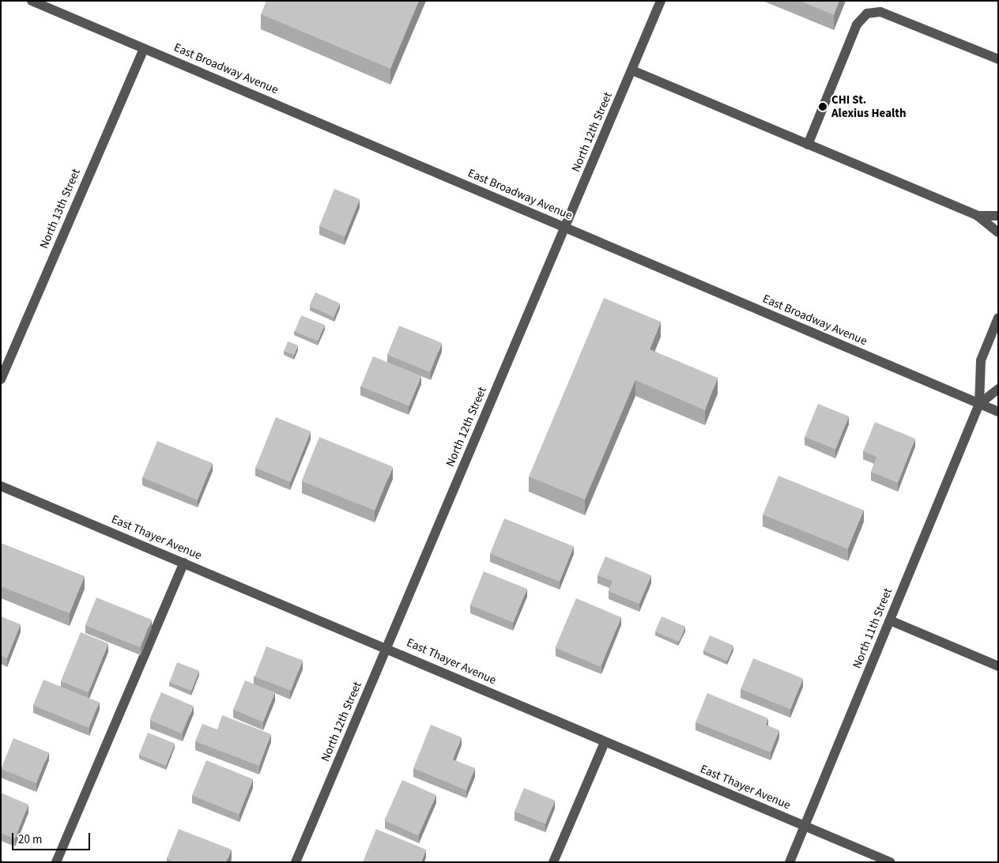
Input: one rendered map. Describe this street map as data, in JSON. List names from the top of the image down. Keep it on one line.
{"streets":{"street":["East Broadway Avenue","North 12th Street","North 13th Street","East Thayer Avenue","North 11th Street"]},"crossings":[["East Broadway Avenue","North 12th Street"],["East Broadway Avenue","North 13th Street"],["East Broadway Avenue","North 11th Street"],["North 12th Street","East Thayer Avenue"],["East Thayer Avenue","North 11th Street"]],"places":["CHI St. Alexius Health"],"scale_bar":"20 m"}
